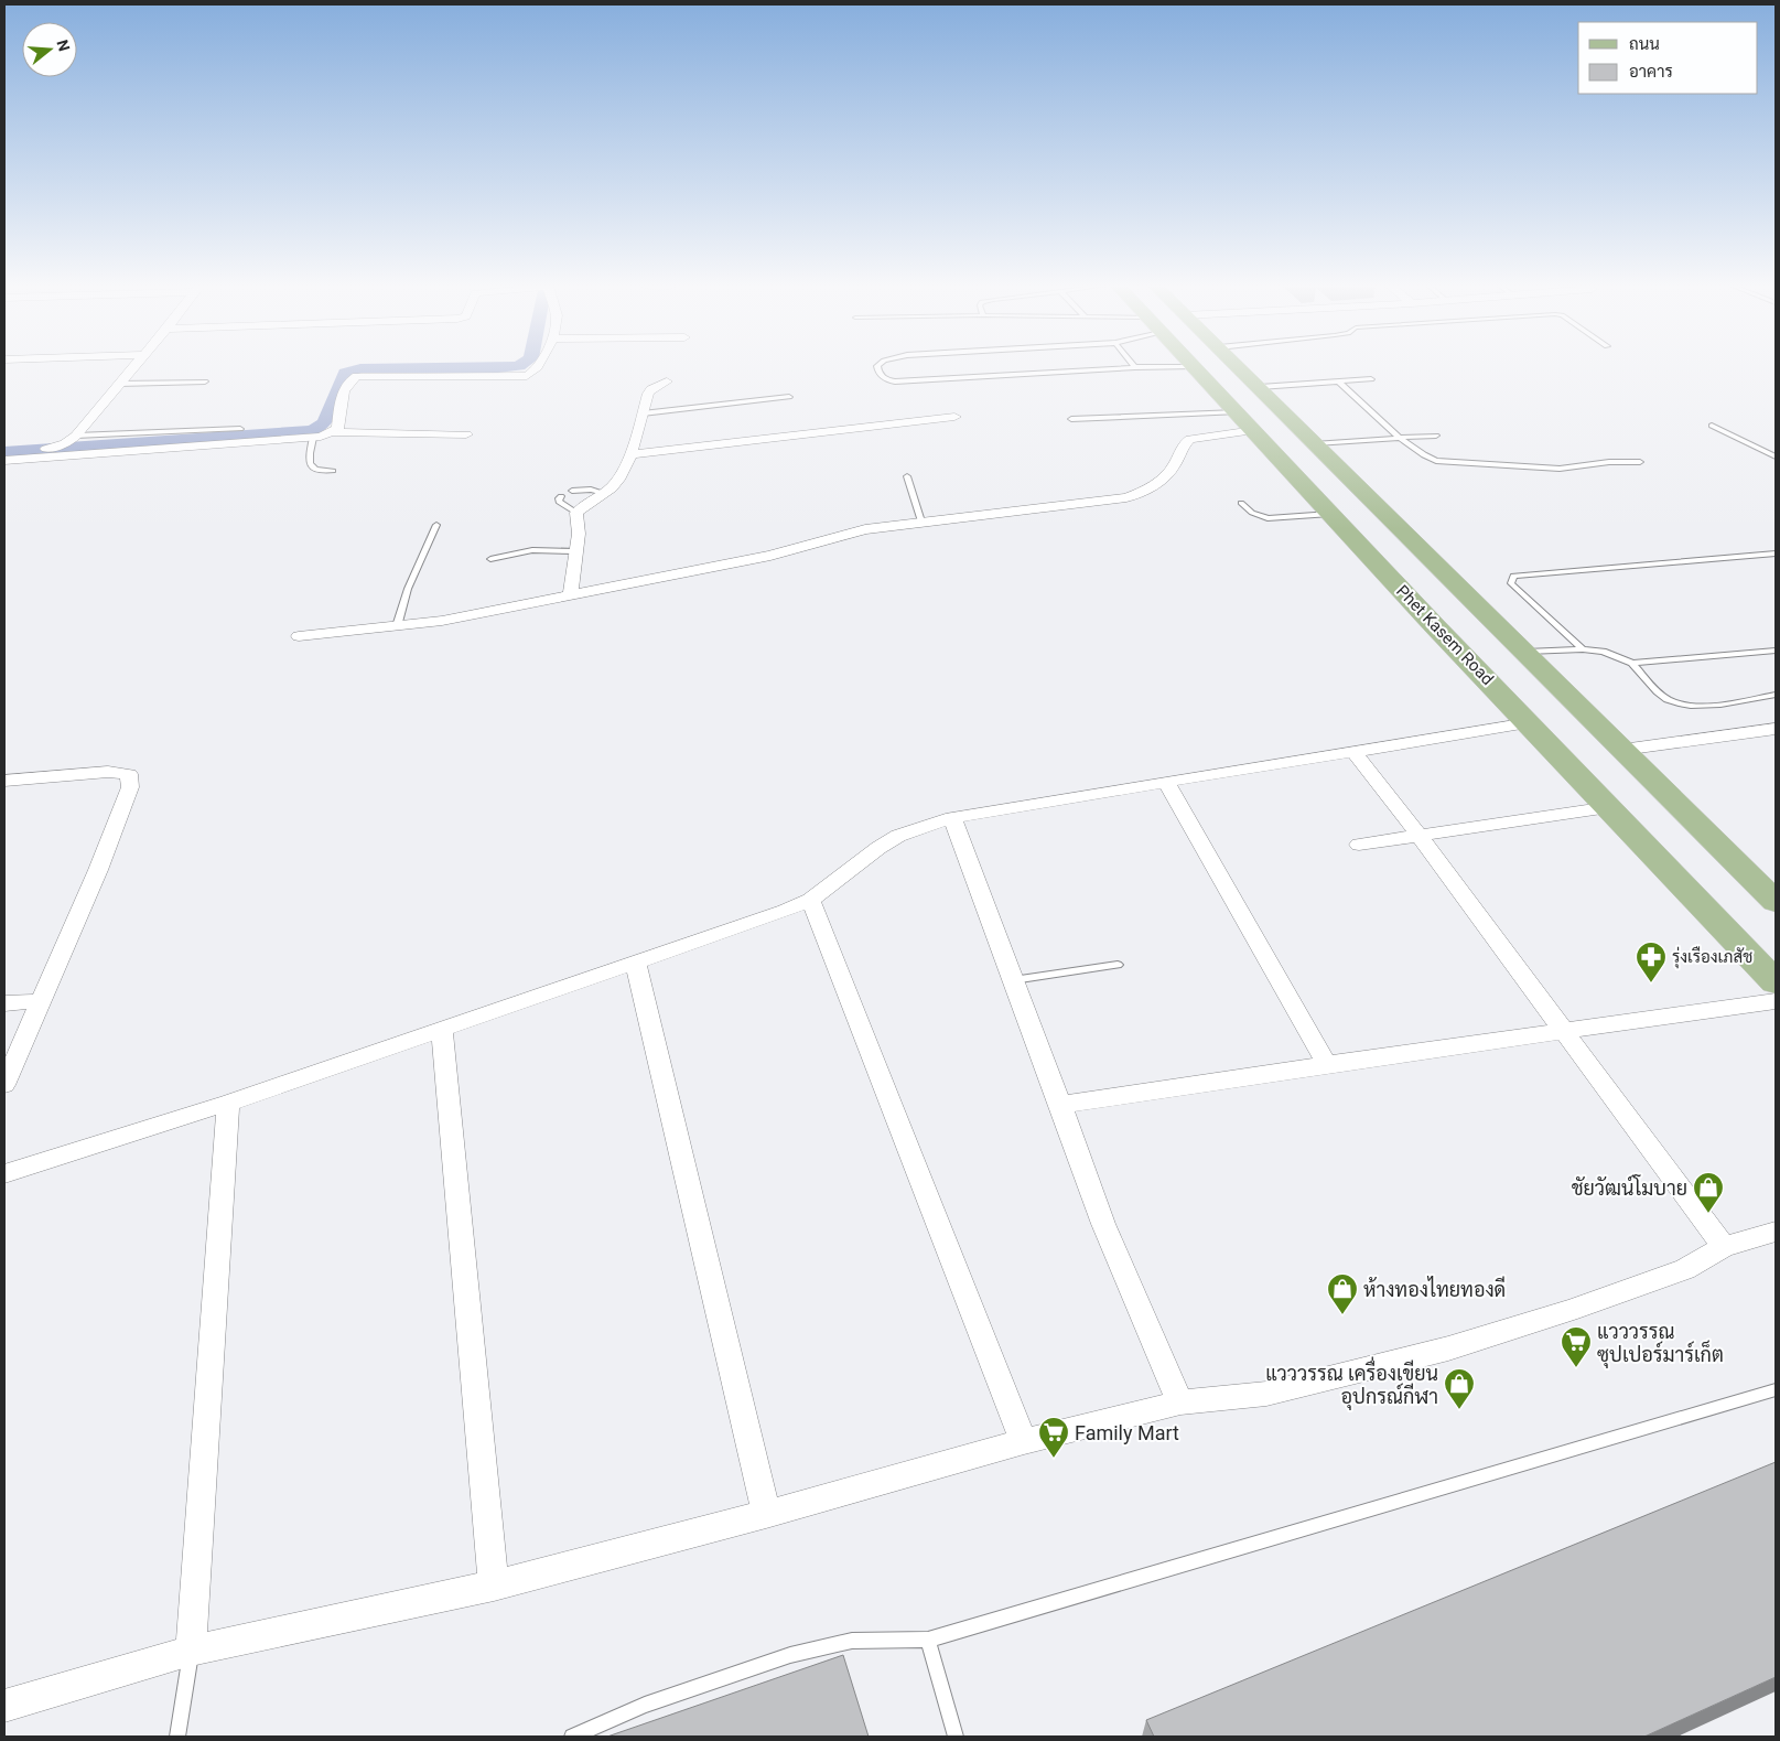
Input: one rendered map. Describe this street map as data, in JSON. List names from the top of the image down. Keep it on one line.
{"streets":{"main road":["Phet Kasem Road"]},"places":{"pharmacy":["รุ่งเรืองเภสัช"],"shop":["ชัยวัฒน์โมบาย","ห้างทองไทยทองดี","แวววรรณ เครื่องเขียน อุปกรณ์กีฬา"],"supermarket":["แวววรรณ ซุปเปอร์มาร์เก็ต","Family Mart"]},"legend":["ถนน","อาคาร"],"north":"right"}
